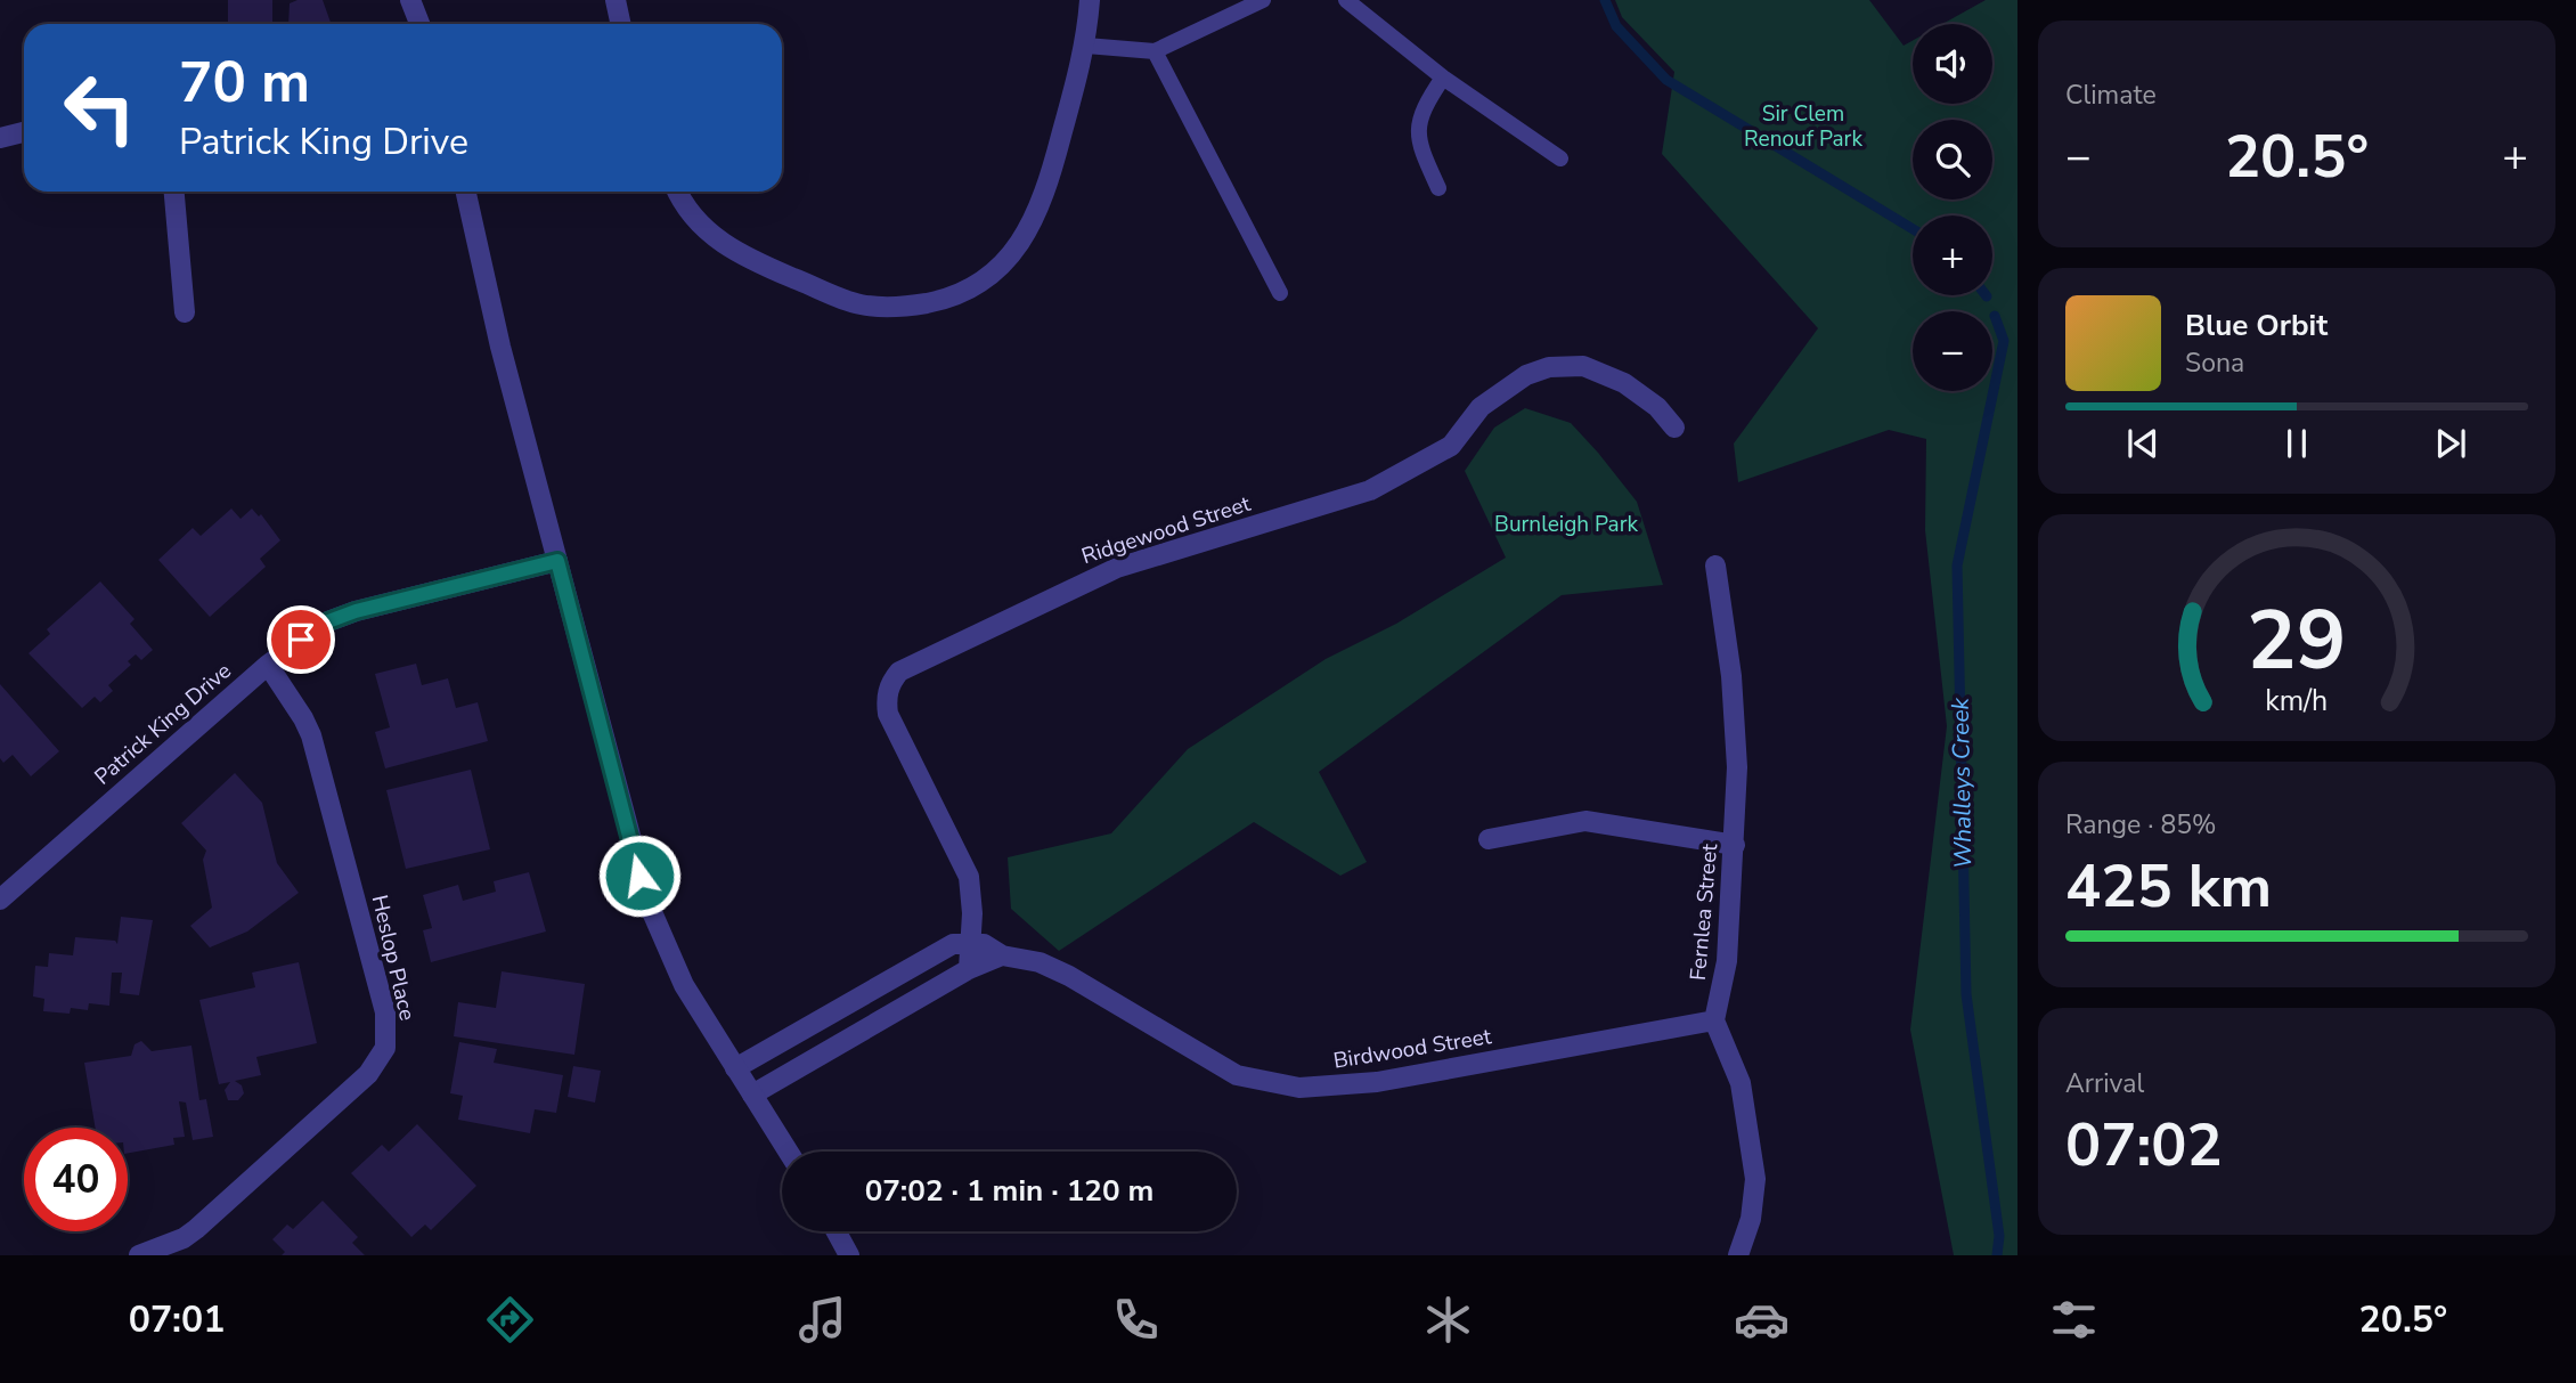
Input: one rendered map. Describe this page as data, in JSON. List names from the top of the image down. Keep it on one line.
{"streets":{"street":["Ridgewood Street","Patrick King Drive","Fernlea Street","Heslop Place","Birdwood Street"]},"crossings":[["Ridgewood Street","Birdwood Street"],["Patrick King Drive","Heslop Place"],["Fernlea Street","Birdwood Street"]],"water":["Whalleys Creek"],"parks":["Sir Clem Renouf Park","Burnleigh Park"],"page":{"tile":["Climate",["Range · 85%","425 km"],["Arrival","07:02"]],"map_buttons":["+","−"],"turn":["70 m","Patrick King Drive"],"heat":["−","20.5°","+"],"song":["Blue Orbit","Sona"],"limit":"40","trip":"07:02 · 1 min · 120 m","tabs":["07:01","20.5°"],"gauge":["29","km/h"]}}
